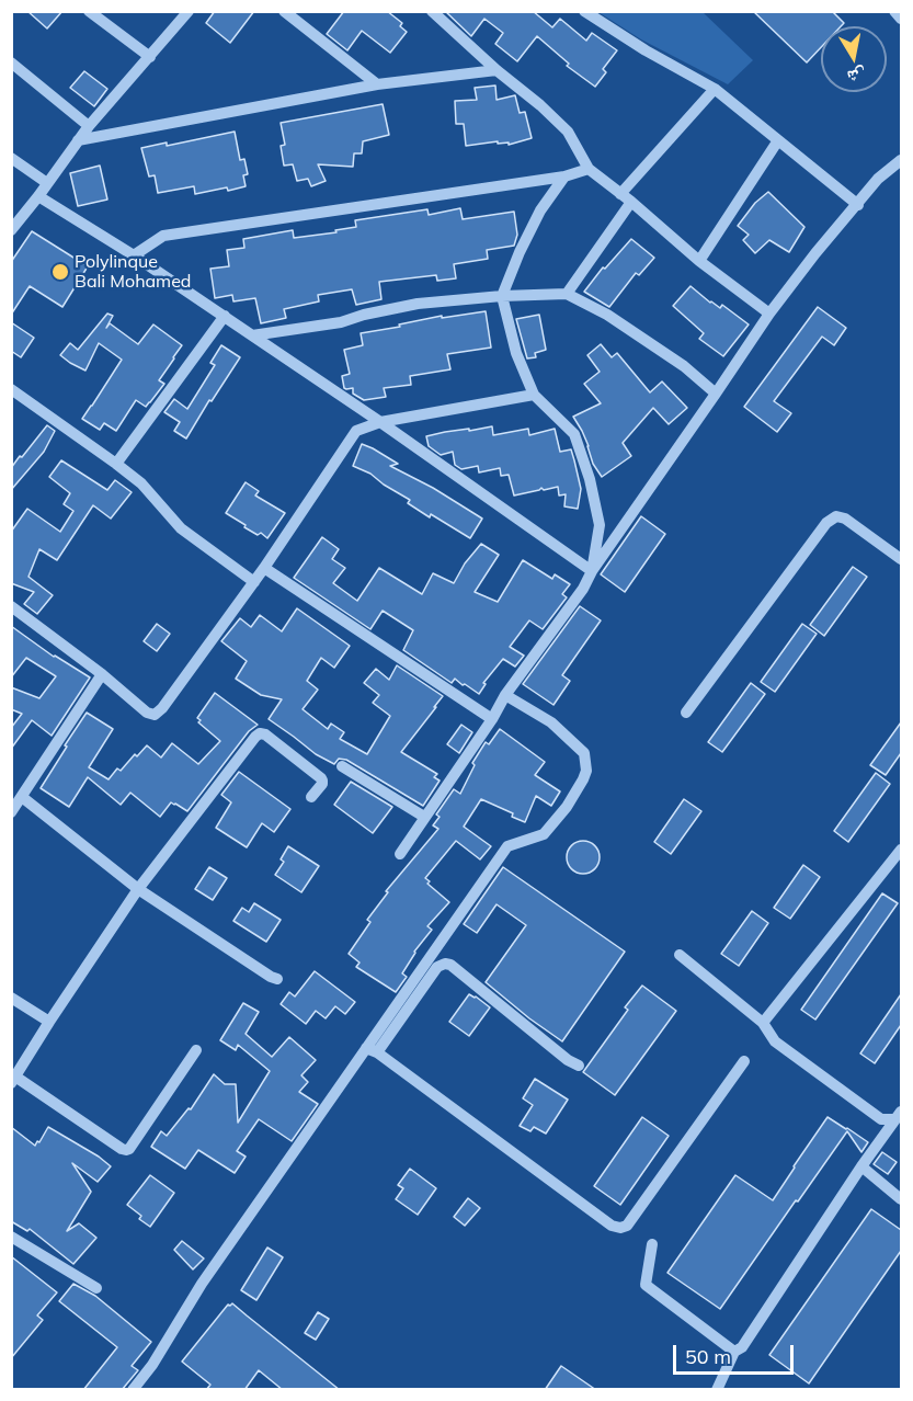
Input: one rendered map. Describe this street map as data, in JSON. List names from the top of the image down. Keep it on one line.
{"places":["Polylinque Bali Mohamed"],"scale_bar":"50 m","north":"bottom"}
